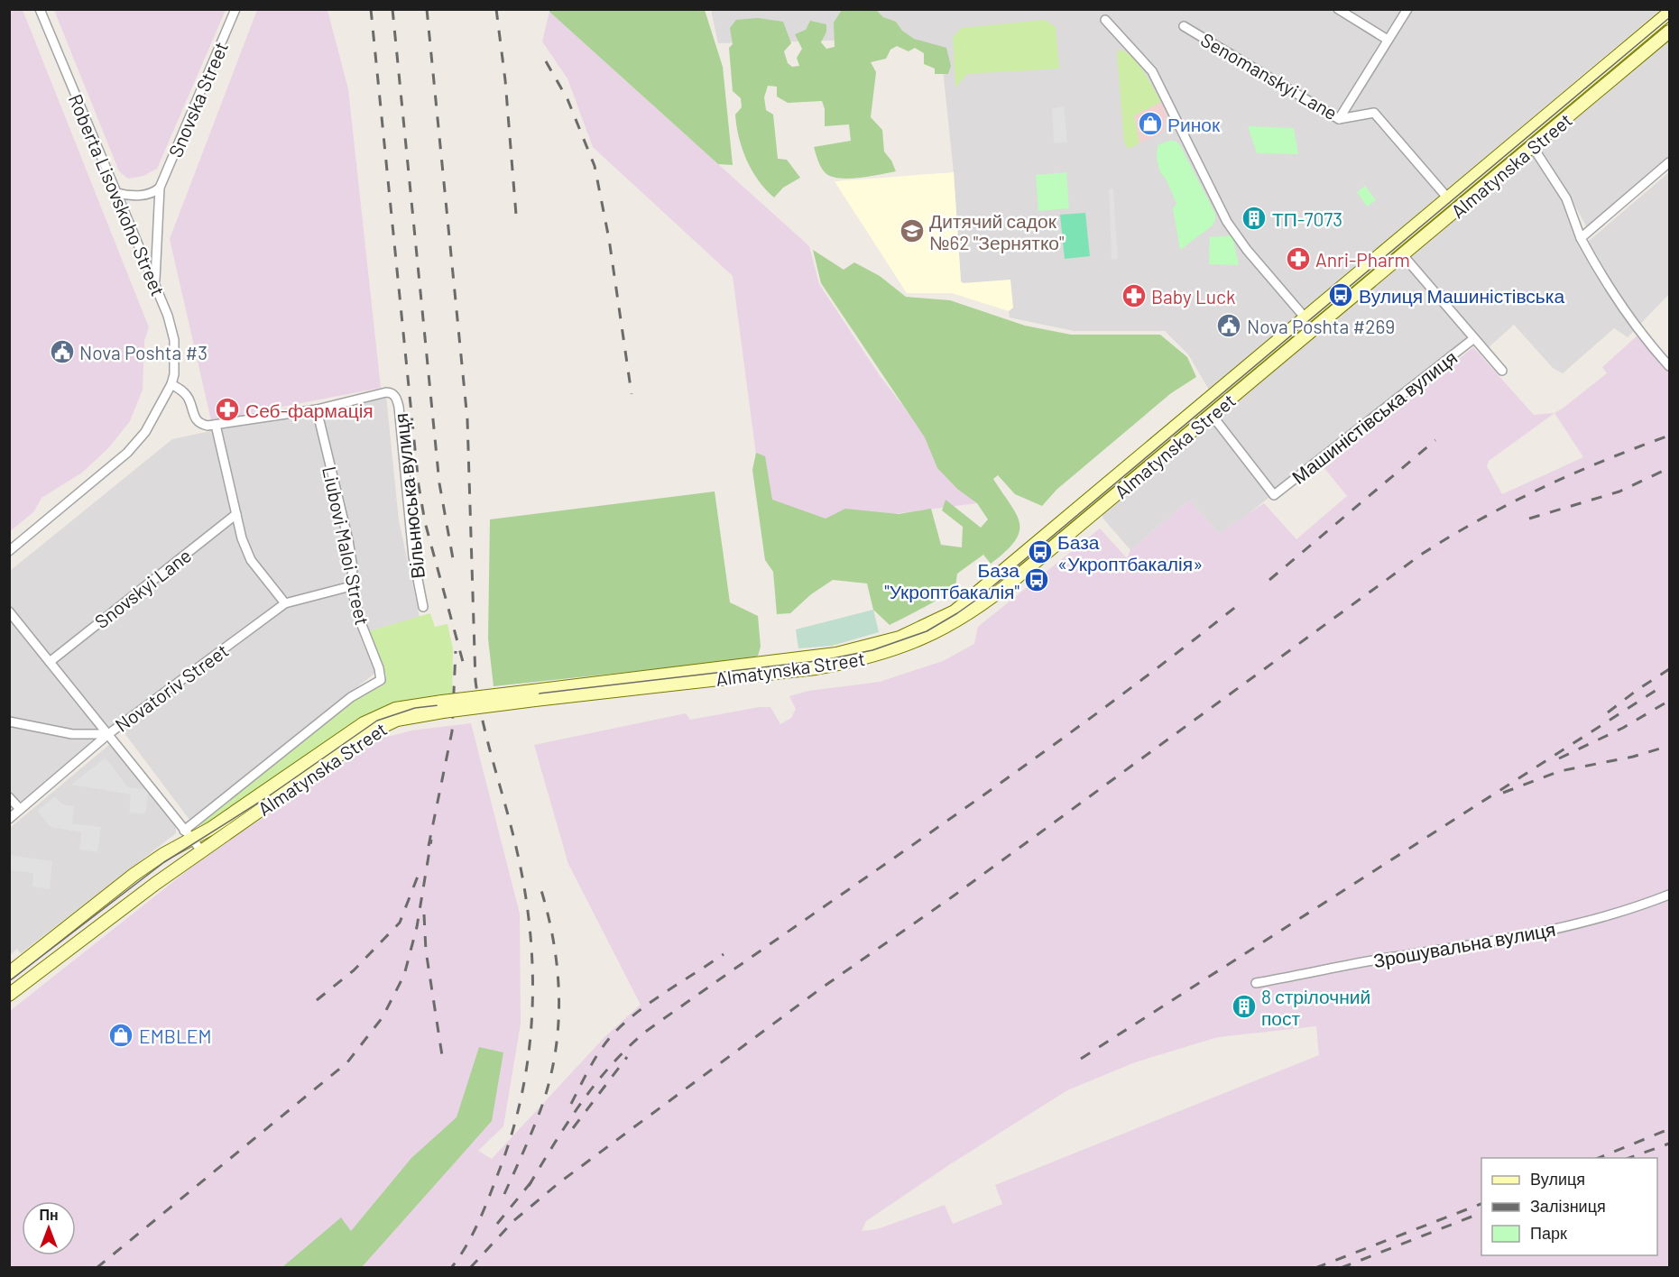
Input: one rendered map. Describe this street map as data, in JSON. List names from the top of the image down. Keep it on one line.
{"streets":{"street":["Senomanskyi Lane","Snovska Street","Almatynska Street","Roberta Lisovskoho Street","Машиністівська вулиця","Вільнюська вулиця","Liubovi Maloi Street","Snovskyi Lane","Novatoriv Street","Зрошувальна вулиця"]},"crossings":[["Senomanskyi Lane","Almatynska Street"],["Snovska Street","Roberta Lisovskoho Street"],["Almatynska Street","Машиністівська вулиця"],["Almatynska Street","Liubovi Maloi Street"],["Вільнюська вулиця","Liubovi Maloi Street"],["Liubovi Maloi Street","Novatoriv Street"]],"places":{"shop":["Ринок","EMBLEM"],"building":["ТП-7073","8 стрілочний пост"],"school or university":["Дитячий садок №62 \"Зернятко\""],"pharmacy":["Anri-Pharm","Baby Luck","Себ-фармація"],"bus stop":["Вулиця Машиністівська","База «Укроптбакалія»","База \"Укроптбакалія\""],"public building":["Nova Poshta #269","Nova Poshta #3"]},"legend":["Вулиця","Залізниця","Парк"],"north":"top"}
